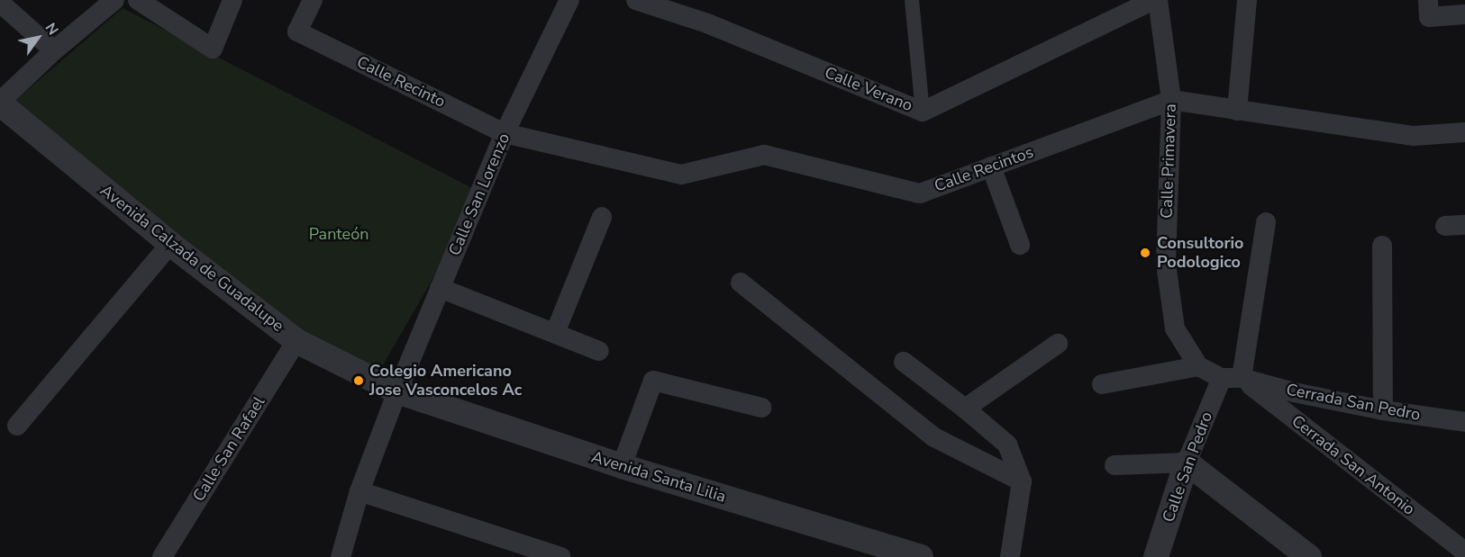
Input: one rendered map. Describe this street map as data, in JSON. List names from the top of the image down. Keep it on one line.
{"streets":{"street":["Calle Recinto","Calle Verano","Calle Primavera","Calle Recintos","Calle San Lorenzo","Avenida Calzada de Guadalupe","Cerrada San Pedro","Calle San Rafael","Cerrada San Antonio","Calle San Pedro","Avenida Santa Lilia"]},"crossings":[["Calle Recinto","Calle Recintos"],["Calle Recinto","Calle San Lorenzo"],["Calle Primavera","Calle Recintos"],["Calle Recintos","Calle San Lorenzo"],["Calle San Lorenzo","Avenida Calzada de Guadalupe"],["Calle San Lorenzo","Avenida Santa Lilia"],["Avenida Calzada de Guadalupe","Calle San Rafael"],["Avenida Calzada de Guadalupe","Avenida Santa Lilia"],["Cerrada San Pedro","Cerrada San Antonio"]],"parks":["Panteón"],"places":["Consultorio Podologico","Colegio Americano Jose Vasconcelos Ac"],"north":"top right"}
